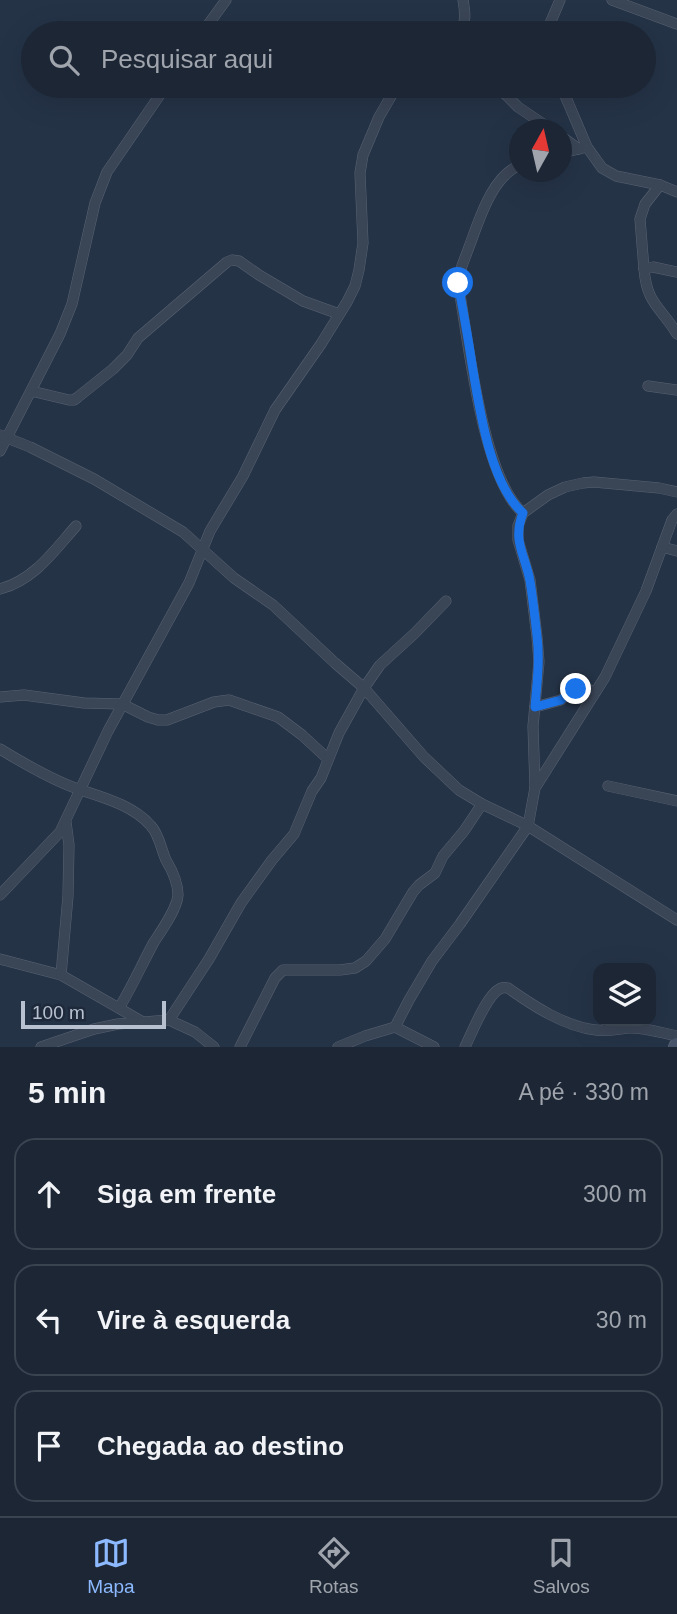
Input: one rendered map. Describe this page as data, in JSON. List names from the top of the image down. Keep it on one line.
{"scale_bar":"100 m","north":"top","page":{"search":"Pesquisar aqui","scale":"100 m","heading":["5 min","A pé · 330 m"],"list":[["Siga em frente","300 m"],["Vire à esquerda","30 m"],"Chegada ao destino"],"nav":["Mapa","Rotas","Salvos"]}}
